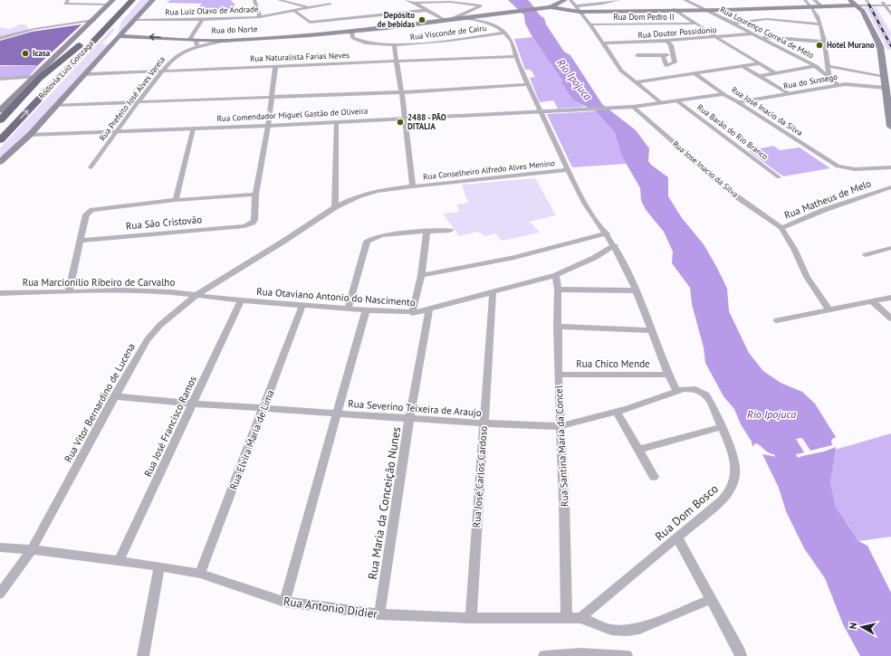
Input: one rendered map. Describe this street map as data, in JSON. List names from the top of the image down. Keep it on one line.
{"streets":{"highway":["Rodovia Luiz Gonzaga"],"main road":["Rua do Norte"],"street":["Rua Luiz Olavo de Andrade","Rua Dom Pedro II","Rua Visconde de Cairu","Rua Doutor Possidonio","Rua Lourenço Correia de Melo","Rua Naturalista Farias Neves","Rua do Sussego","Rua Prefeito José Alves Varela","Rua José Inacio da Silva","Rua Comendador Miguel Gastão de Oliveira","Rua Barão do Rio Branco","Rua Jose Inacio da Silva","Rua Conselheiro Alfredo Alves Menino","Rua Matheus de Melo","Rua São Cristovão","Rua Marcionilio Ribeiro de Carvalho","Rua Otaviano Antonio do Nascimento","Rua Chico Mende","Rua Vitor Bernardino de Lucena","Rua Severino Teixeira de Araujo","Rua José Francisco Ramos","Rua Elvira Maria de Lima","Rua Santina Maria da Concel","Rua José Carlos Cardoso","Rua Maria da Conceição Nunes","Rua Dom Bosco","Rua Antonio Didier"]},"crossings":[["Rua do Norte","Rua Prefeito José Alves Varela"],["Rua Doutor Possidonio","Rua Lourenço Correia de Melo"],["Rua Lourenço Correia de Melo","Rua do Sussego"],["Rua Naturalista Farias Neves","Rua Prefeito José Alves Varela"],["Rua do Sussego","Rua José Inacio da Silva"],["Rua Prefeito José Alves Varela","Rua Comendador Miguel Gastão de Oliveira"],["Rua José Inacio da Silva","Rua Comendador Miguel Gastão de Oliveira"],["Rua Comendador Miguel Gastão de Oliveira","Rua Barão do Rio Branco"],["Rua Comendador Miguel Gastão de Oliveira","Rua Jose Inacio da Silva"],["Rua Jose Inacio da Silva","Rua Matheus de Melo"],["Rua Conselheiro Alfredo Alves Menino","Rua Vitor Bernardino de Lucena"],["Rua Marcionilio Ribeiro de Carvalho","Rua Otaviano Antonio do Nascimento"],["Rua Marcionilio Ribeiro de Carvalho","Rua Vitor Bernardino de Lucena"],["Rua Otaviano Antonio do Nascimento","Rua Vitor Bernardino de Lucena"],["Rua Otaviano Antonio do Nascimento","Rua José Francisco Ramos"],["Rua Otaviano Antonio do Nascimento","Rua Elvira Maria de Lima"],["Rua Otaviano Antonio do Nascimento","Rua Santina Maria da Concel"],["Rua Otaviano Antonio do Nascimento","Rua José Carlos Cardoso"],["Rua Otaviano Antonio do Nascimento","Rua Maria da Conceição Nunes"],["Rua Chico Mende","Rua Santina Maria da Concel"],["Rua Vitor Bernardino de Lucena","Rua Severino Teixeira de Araujo"],["Rua Vitor Bernardino de Lucena","Rua Antonio Didier"],["Rua Severino Teixeira de Araujo","Rua José Francisco Ramos"],["Rua Severino Teixeira de Araujo","Rua Elvira Maria de Lima"],["Rua Severino Teixeira de Araujo","Rua Santina Maria da Concel"],["Rua Severino Teixeira de Araujo","Rua José Carlos Cardoso"],["Rua Severino Teixeira de Araujo","Rua Maria da Conceição Nunes"],["Rua Severino Teixeira de Araujo","Rua Dom Bosco"],["Rua José Francisco Ramos","Rua Antonio Didier"],["Rua Elvira Maria de Lima","Rua Antonio Didier"],["Rua Santina Maria da Concel","Rua Antonio Didier"],["Rua José Carlos Cardoso","Rua Antonio Didier"],["Rua Maria da Conceição Nunes","Rua Antonio Didier"],["Rua Dom Bosco","Rua Antonio Didier"]],"water":["Rio Ipojuca"],"places":["Depósito de bebidas","Hotel Murano","Icasa","2488 - PÃO DITALIA"],"north":"left"}
